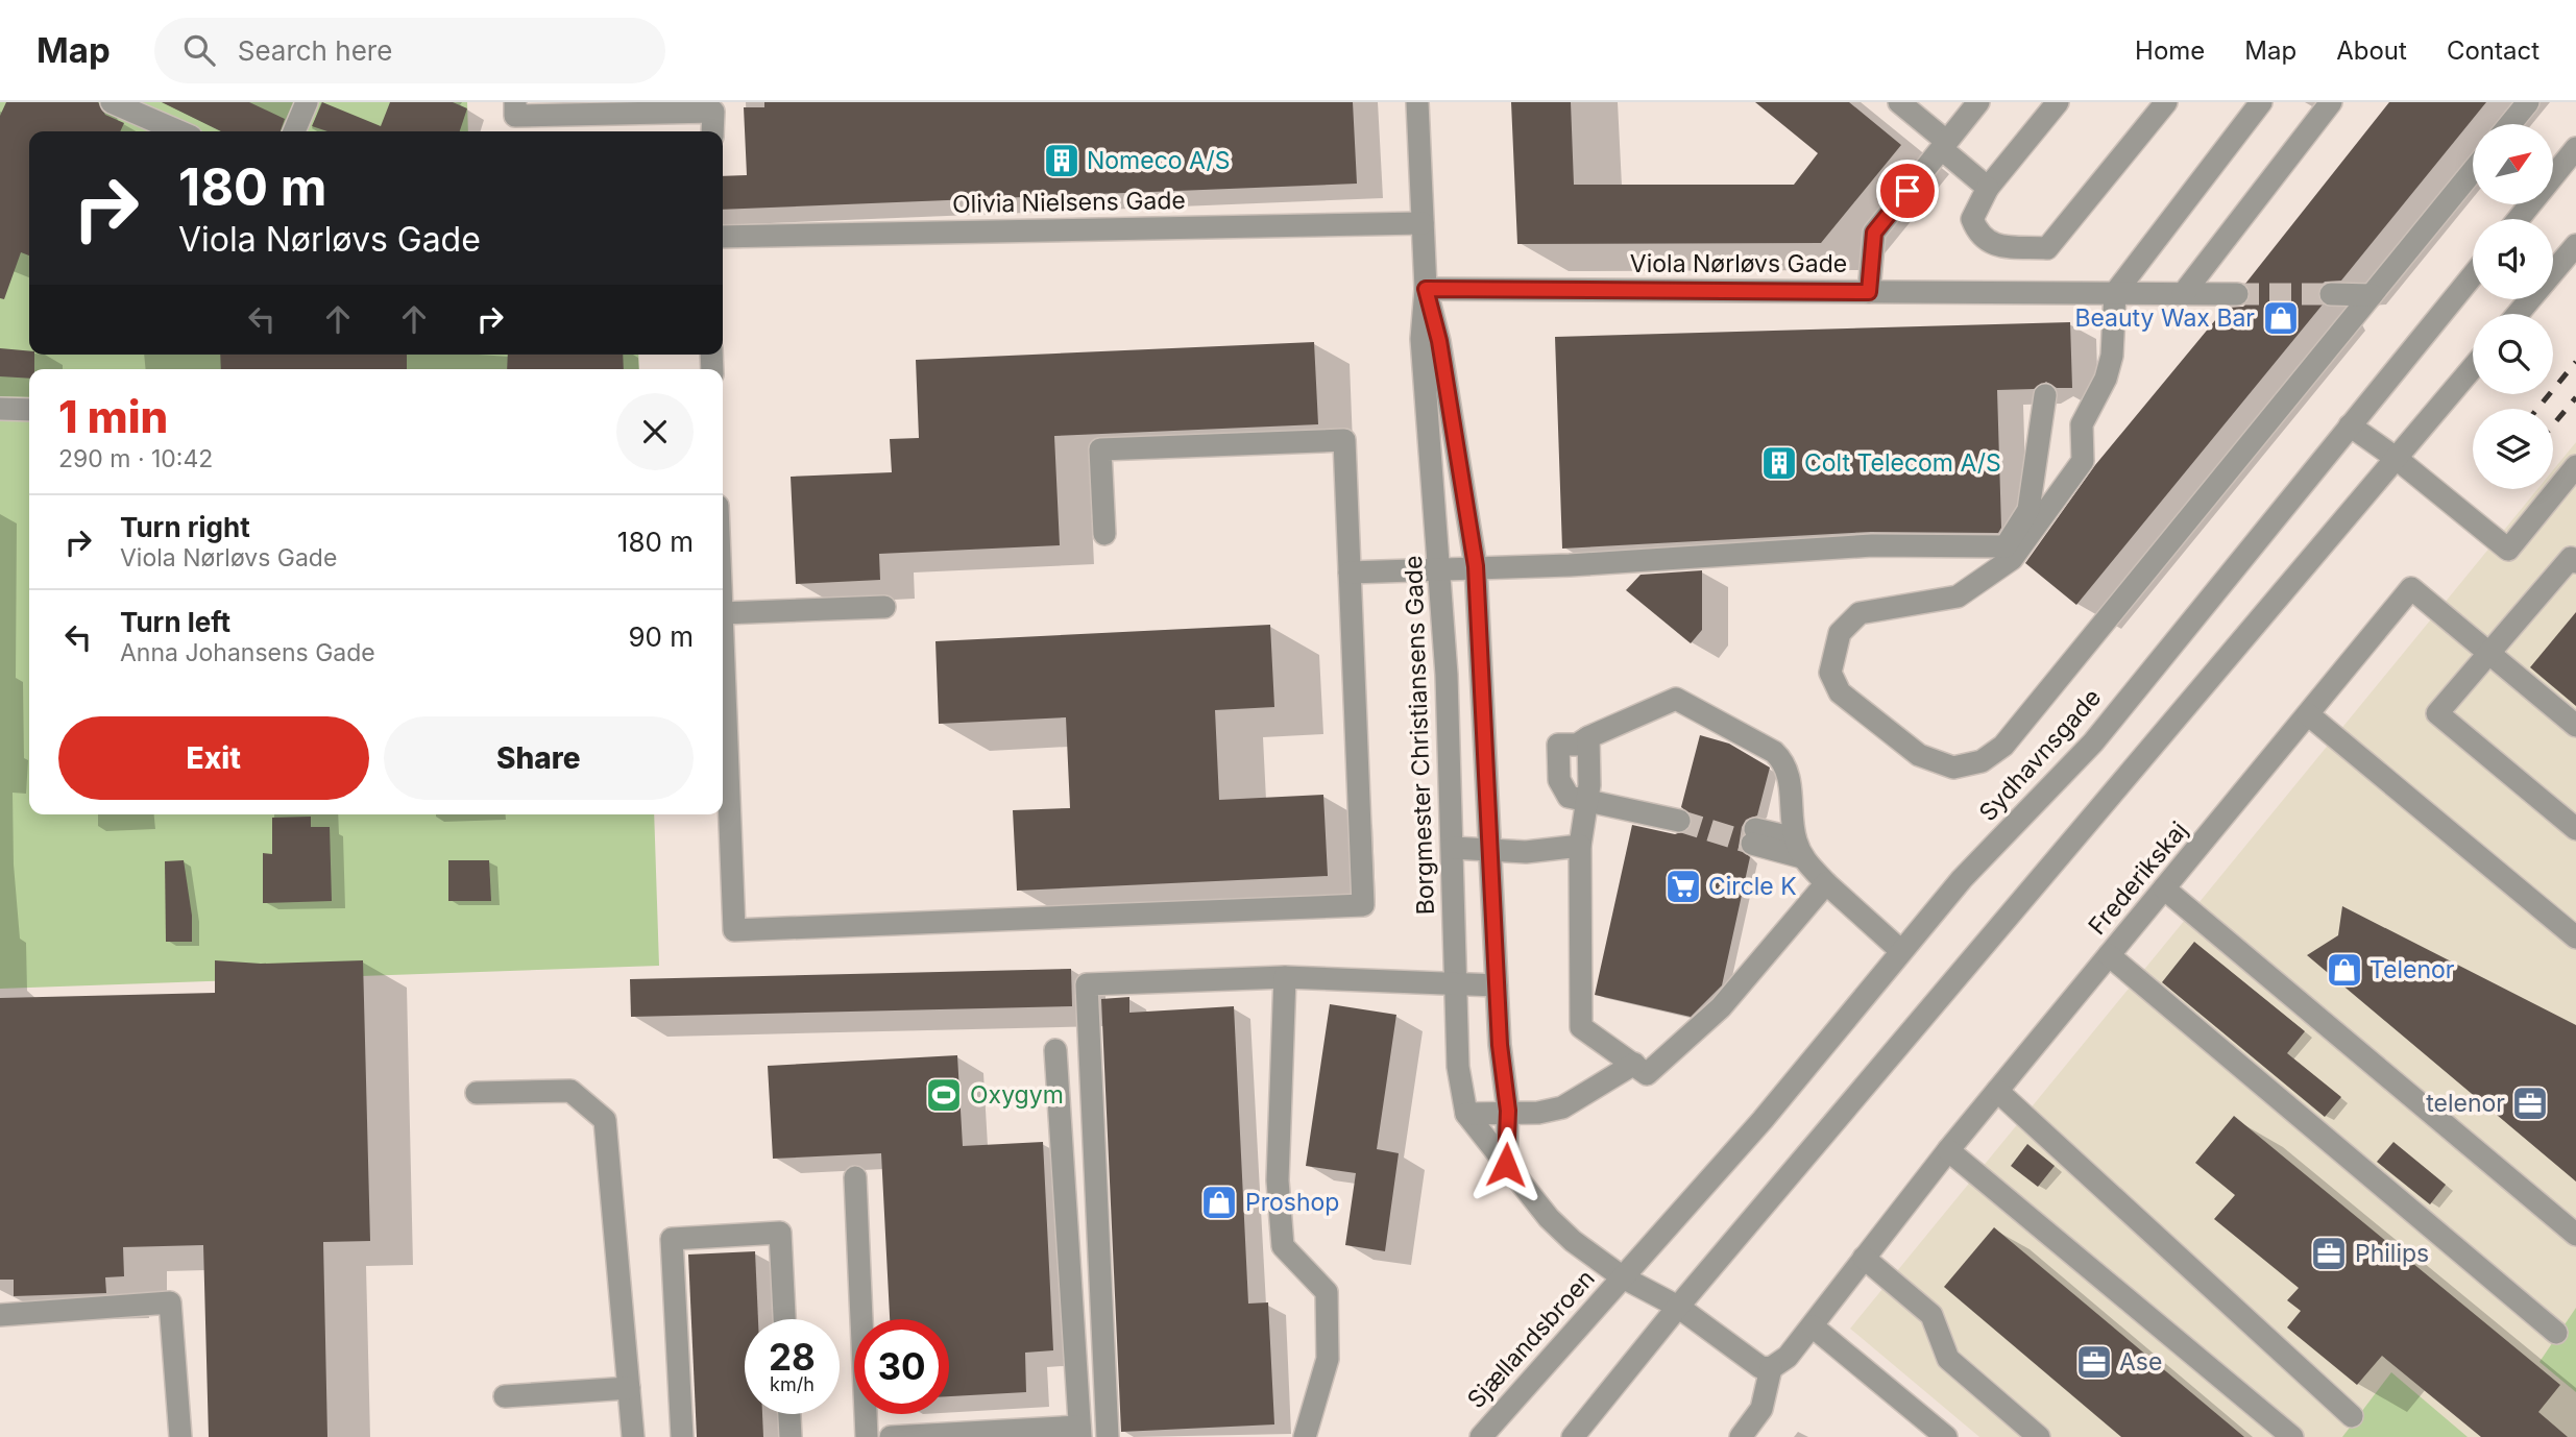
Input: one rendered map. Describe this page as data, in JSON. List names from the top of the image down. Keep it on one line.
{"streets":{"street":["Olivia Nielsens Gade","Viola Nørløvs Gade","Borgmester Christiansens Gade","Sydhavnsgade","Frederikskaj","Sjællandsbroen"]},"crossings":[["Olivia Nielsens Gade","Borgmester Christiansens Gade"],["Viola Nørløvs Gade","Borgmester Christiansens Gade"],["Borgmester Christiansens Gade","Sydhavnsgade"],["Borgmester Christiansens Gade","Sjællandsbroen"],["Sydhavnsgade","Sjællandsbroen"]],"places":{"building":["Nomeco A/S","Colt Telecom A/S"],"shop":["Beauty Wax Bar","Telenor","Proshop"],"supermarket":["Circle K"],"sports":["Oxygym"],"office":["telenor","Philips","Ase"]},"north":"top right","page":{"header":"Map","search":"Search here","nav":["Home","Map","About","Contact"],"turn":["180 m","Viola Nørløvs Gade"],"heading":["1 min","290 m · 10:42"],"list":[{"name":"Turn right","note":"Viola Nørløvs Gade","value":"180 m"},{"name":"Turn left","note":"Anna Johansens Gade","value":"90 m"}],"buttons":["Exit","Share"],"speed":"28 km/h","limit":"30"}}
